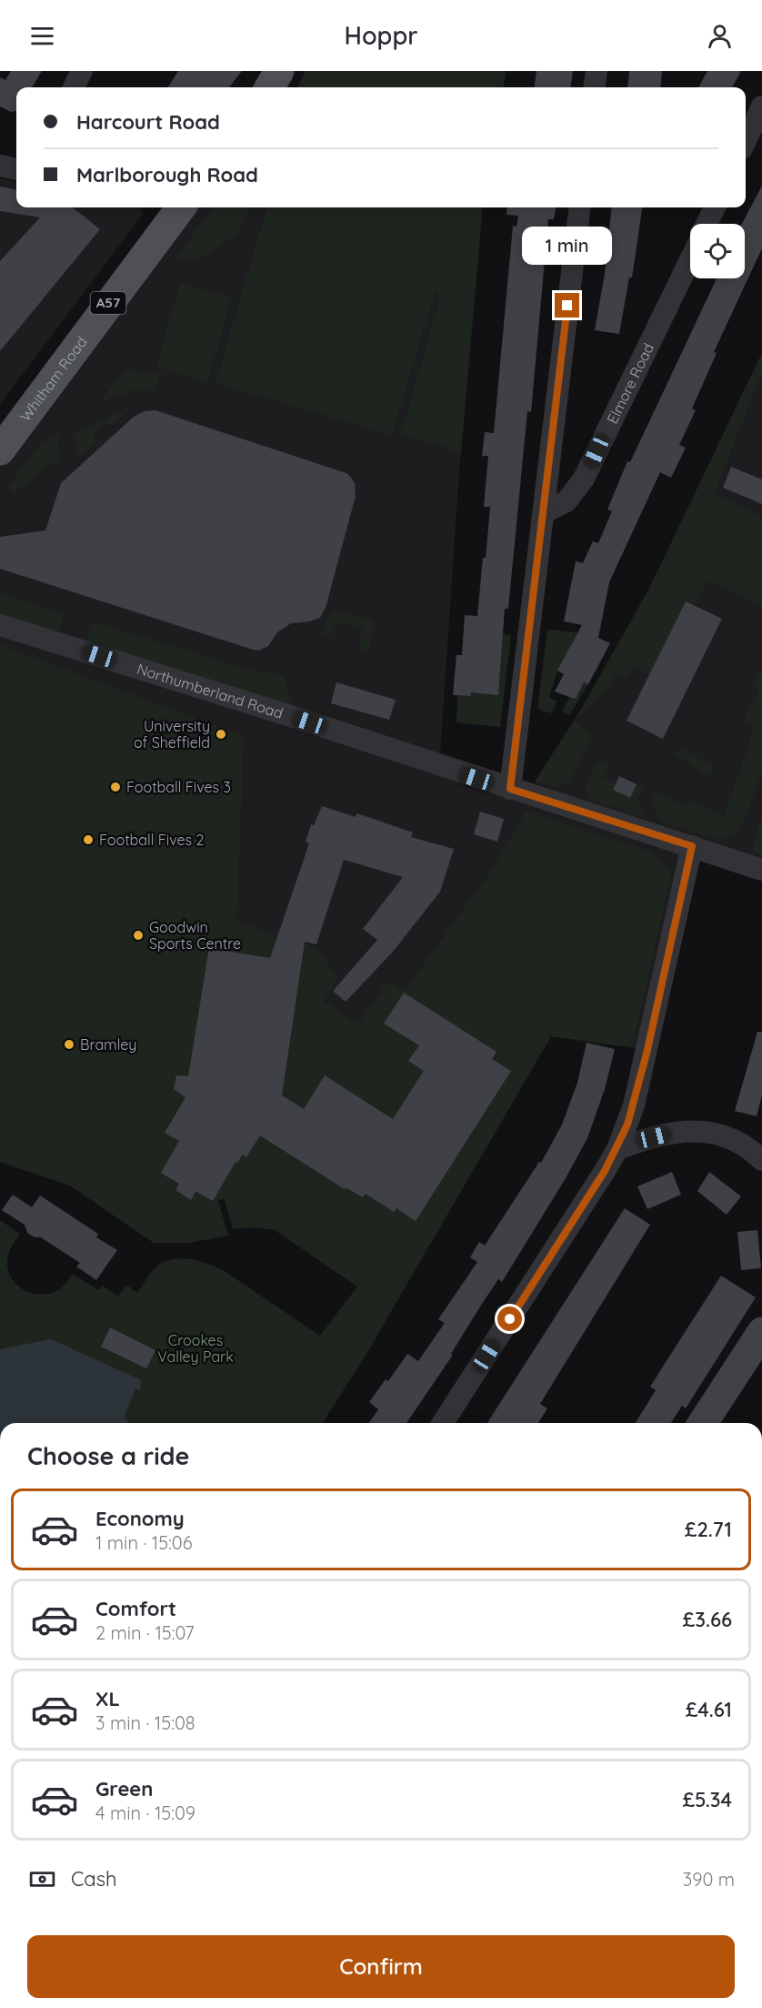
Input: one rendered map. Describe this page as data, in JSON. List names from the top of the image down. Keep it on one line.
{"streets":{"main road":["A57","Whitham Road"],"street":["Elmore Road","Northumberland Road"]},"parks":["Crookes Valley Park"],"places":["University of Sheffield","Football Fives 3","Football Fives 2","Goodwin Sports Centre","Bramley"],"page":{"header":"Hoppr","banner":["Harcourt Road","Marlborough Road"],"bubble":"1 min","heading":"Choose a ride","list":[{"name":"Economy","note":"1 min · 15:06","value":"£2.71"},{"name":"Comfort","note":"2 min · 15:07","value":"£3.66"},{"name":"XL","note":"3 min · 15:08","value":"£4.61"},{"name":"Green","note":"4 min · 15:09","value":"£5.34"}],"pay":["Cash","390 m"],"buttons":"Confirm"}}
